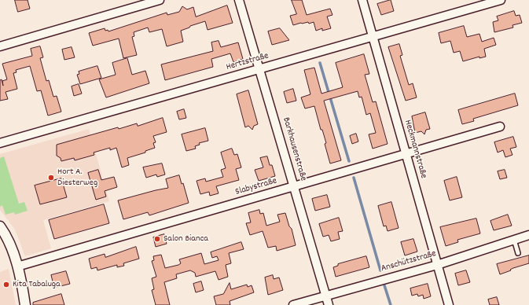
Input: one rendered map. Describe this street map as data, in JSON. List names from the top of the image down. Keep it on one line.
{"streets":{"street":["Hertzstraße","Barkhausenstraße","Heckmannstraße","Slabystraße","Anschützstraße"]},"crossings":[["Hertzstraße","Barkhausenstraße"],["Hertzstraße","Heckmannstraße"],["Barkhausenstraße","Slabystraße"],["Barkhausenstraße","Anschützstraße"],["Heckmannstraße","Slabystraße"],["Heckmannstraße","Anschützstraße"]],"places":["Hort A. Diesterweg","Salon Bianca","Kita Tabaluga"]}
